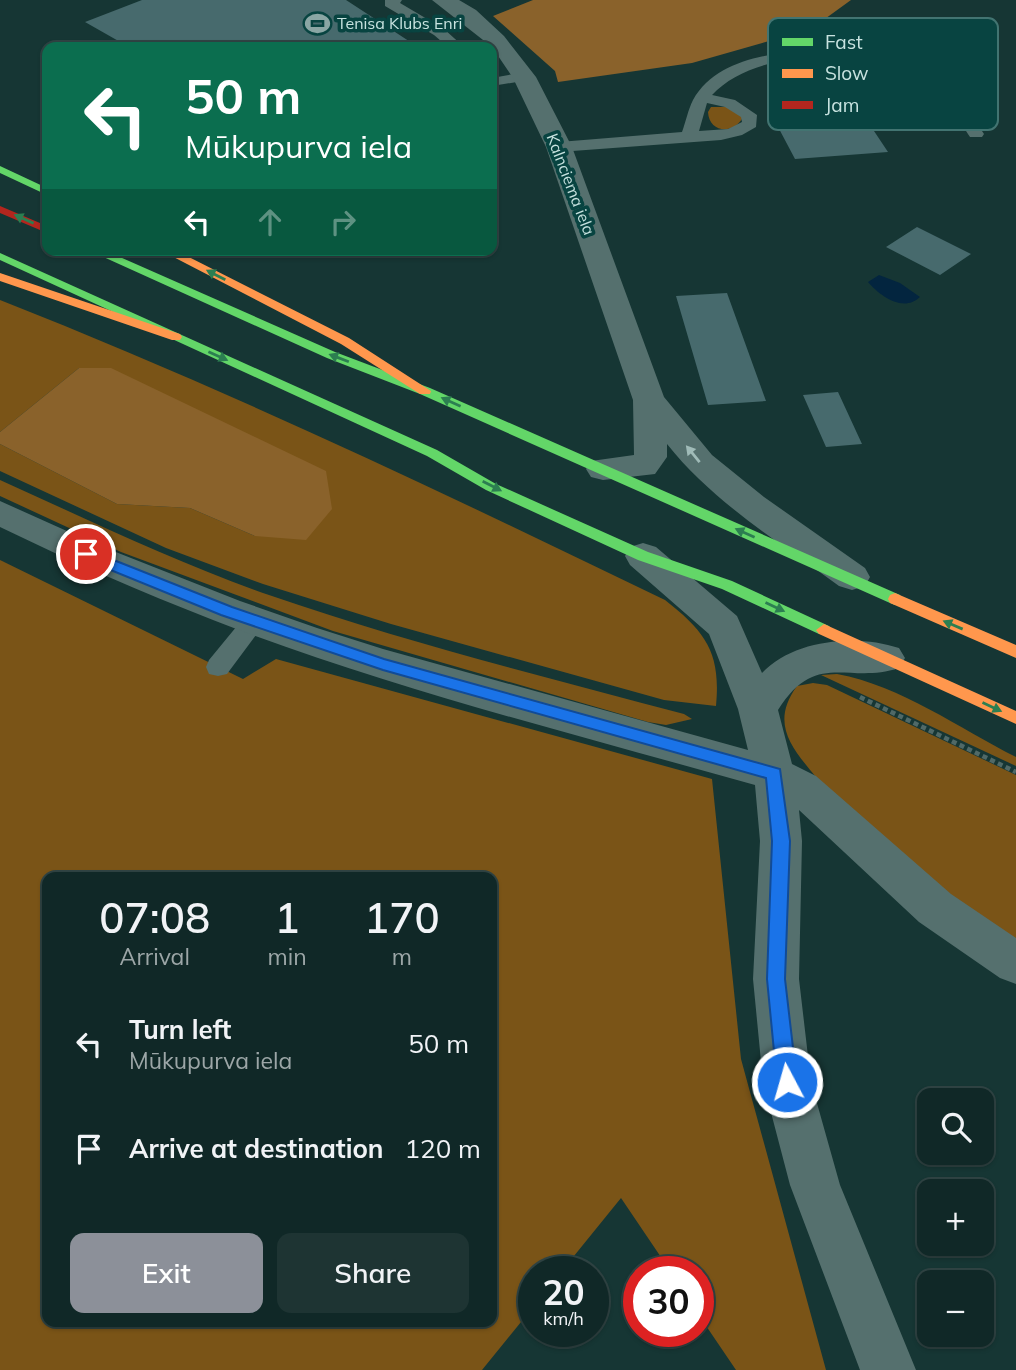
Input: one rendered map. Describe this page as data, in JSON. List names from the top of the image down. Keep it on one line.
{"streets":{"street":["Kalnciema iela"]},"places":{"sports":["Tenisa Klubs Enri"]},"legend":["Fast","Slow","Jam"],"page":{"turn":["50 m","Mūkupurva iela"],"eta":["07:08","Arrival","1","min","170","m"],"list":[{"name":"Turn left","note":"Mūkupurva iela","value":"50 m"},{"name":"Arrive at destination","value":"120 m"}],"map_buttons":["+","−"],"buttons":["Exit","Share"],"speed":"20 km/h","limit":"30"}}
